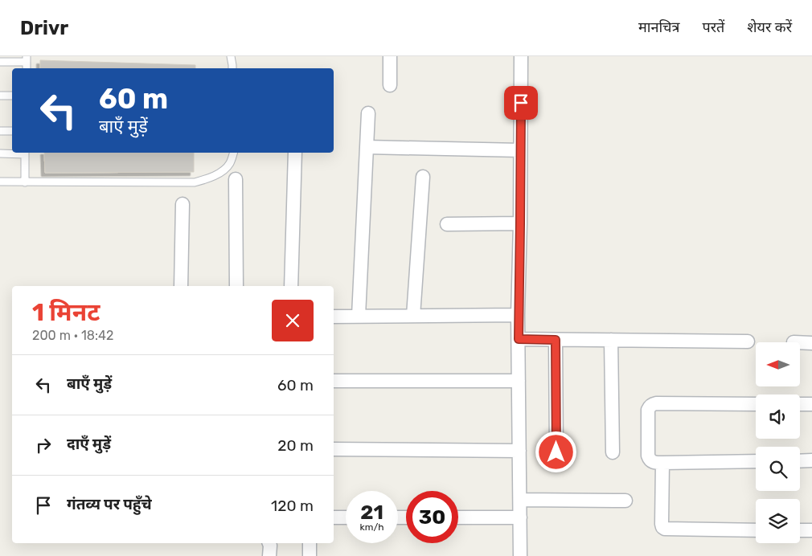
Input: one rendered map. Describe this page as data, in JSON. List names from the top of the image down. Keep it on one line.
{"north":"left","page":{"header":"Drivr","nav":["मानचित्र","परतें","शेयर करें"],"turn":["60 m","बाएँ मुड़ें"],"heading":["1 मिनट","200 m · 18:42"],"list":[{"name":"बाएँ मुड़ें","value":"60 m"},{"name":"दाएँ मुड़ें","value":"20 m"},{"name":"गंतव्य पर पहुँचे","value":"120 m"}],"speed":"21 km/h","limit":"30"}}
